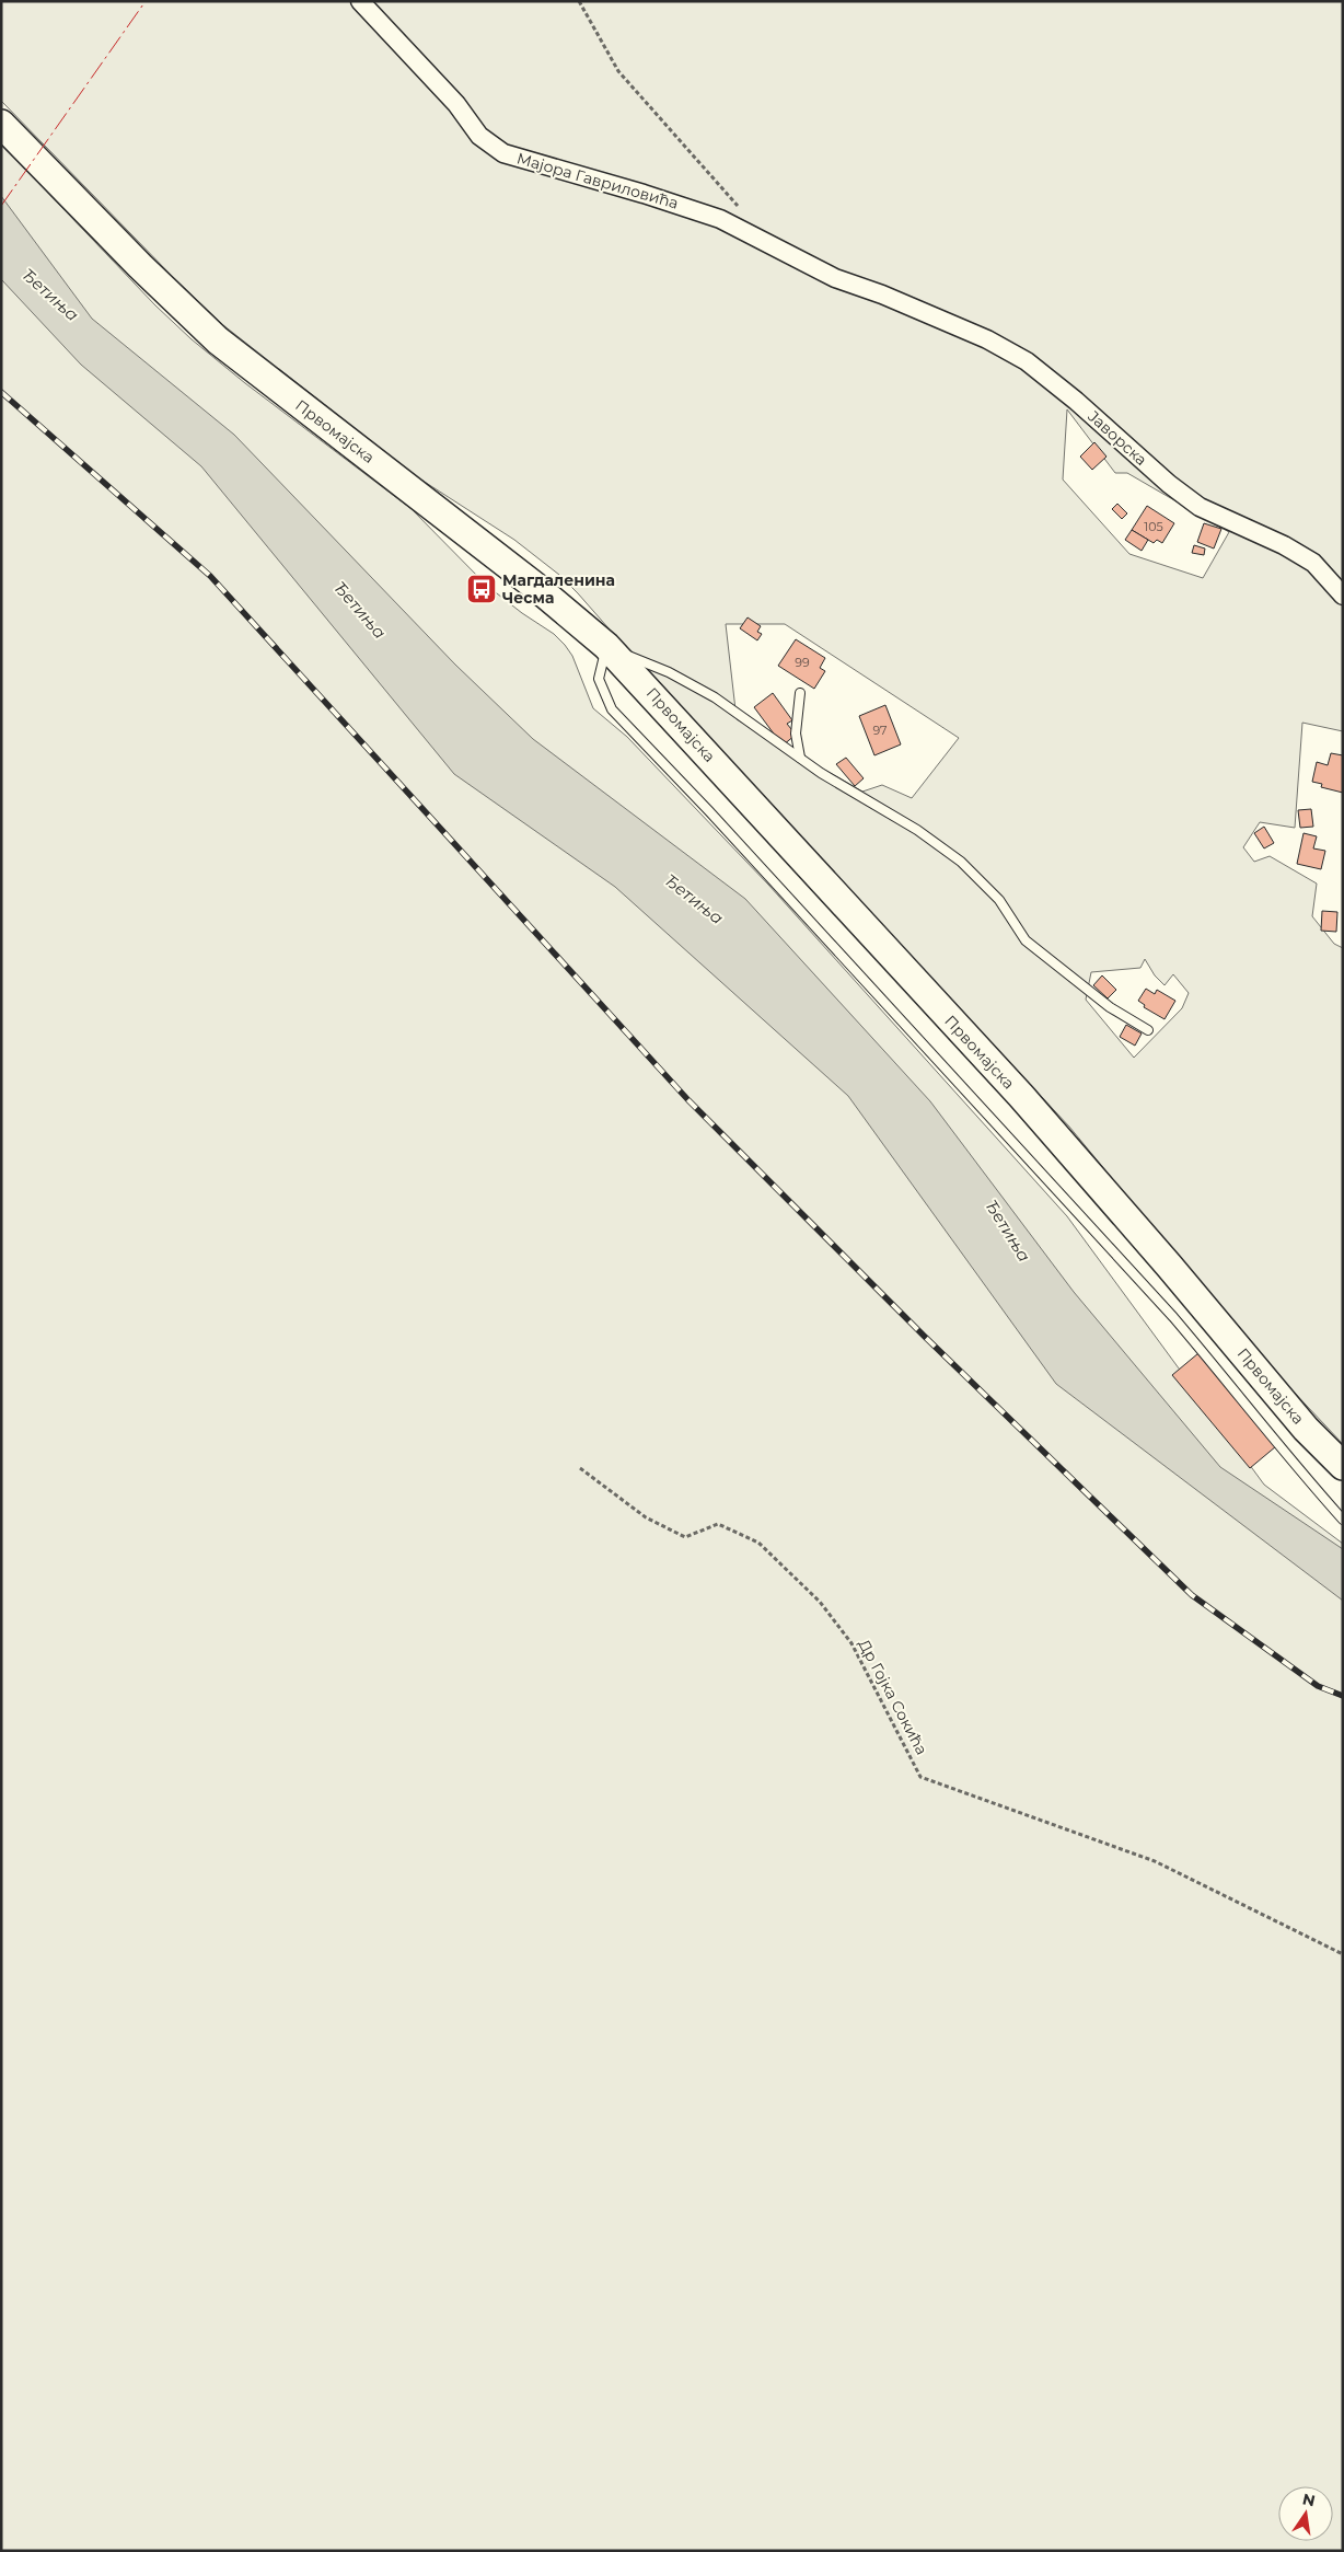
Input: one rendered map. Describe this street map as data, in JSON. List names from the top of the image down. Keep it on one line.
{"streets":{"main road":["Првомајска"],"street":["Мајора Гавриловића","Јаворска"],"path":["Др Гојка Сокића"]},"crossings":[["Мајора Гавриловића","Јаворска"]],"water":["Ђетиња"],"places":{"bus stop":["Магдаленина Чесма"]},"house_numbers":["105","99","97"],"north":"top"}
